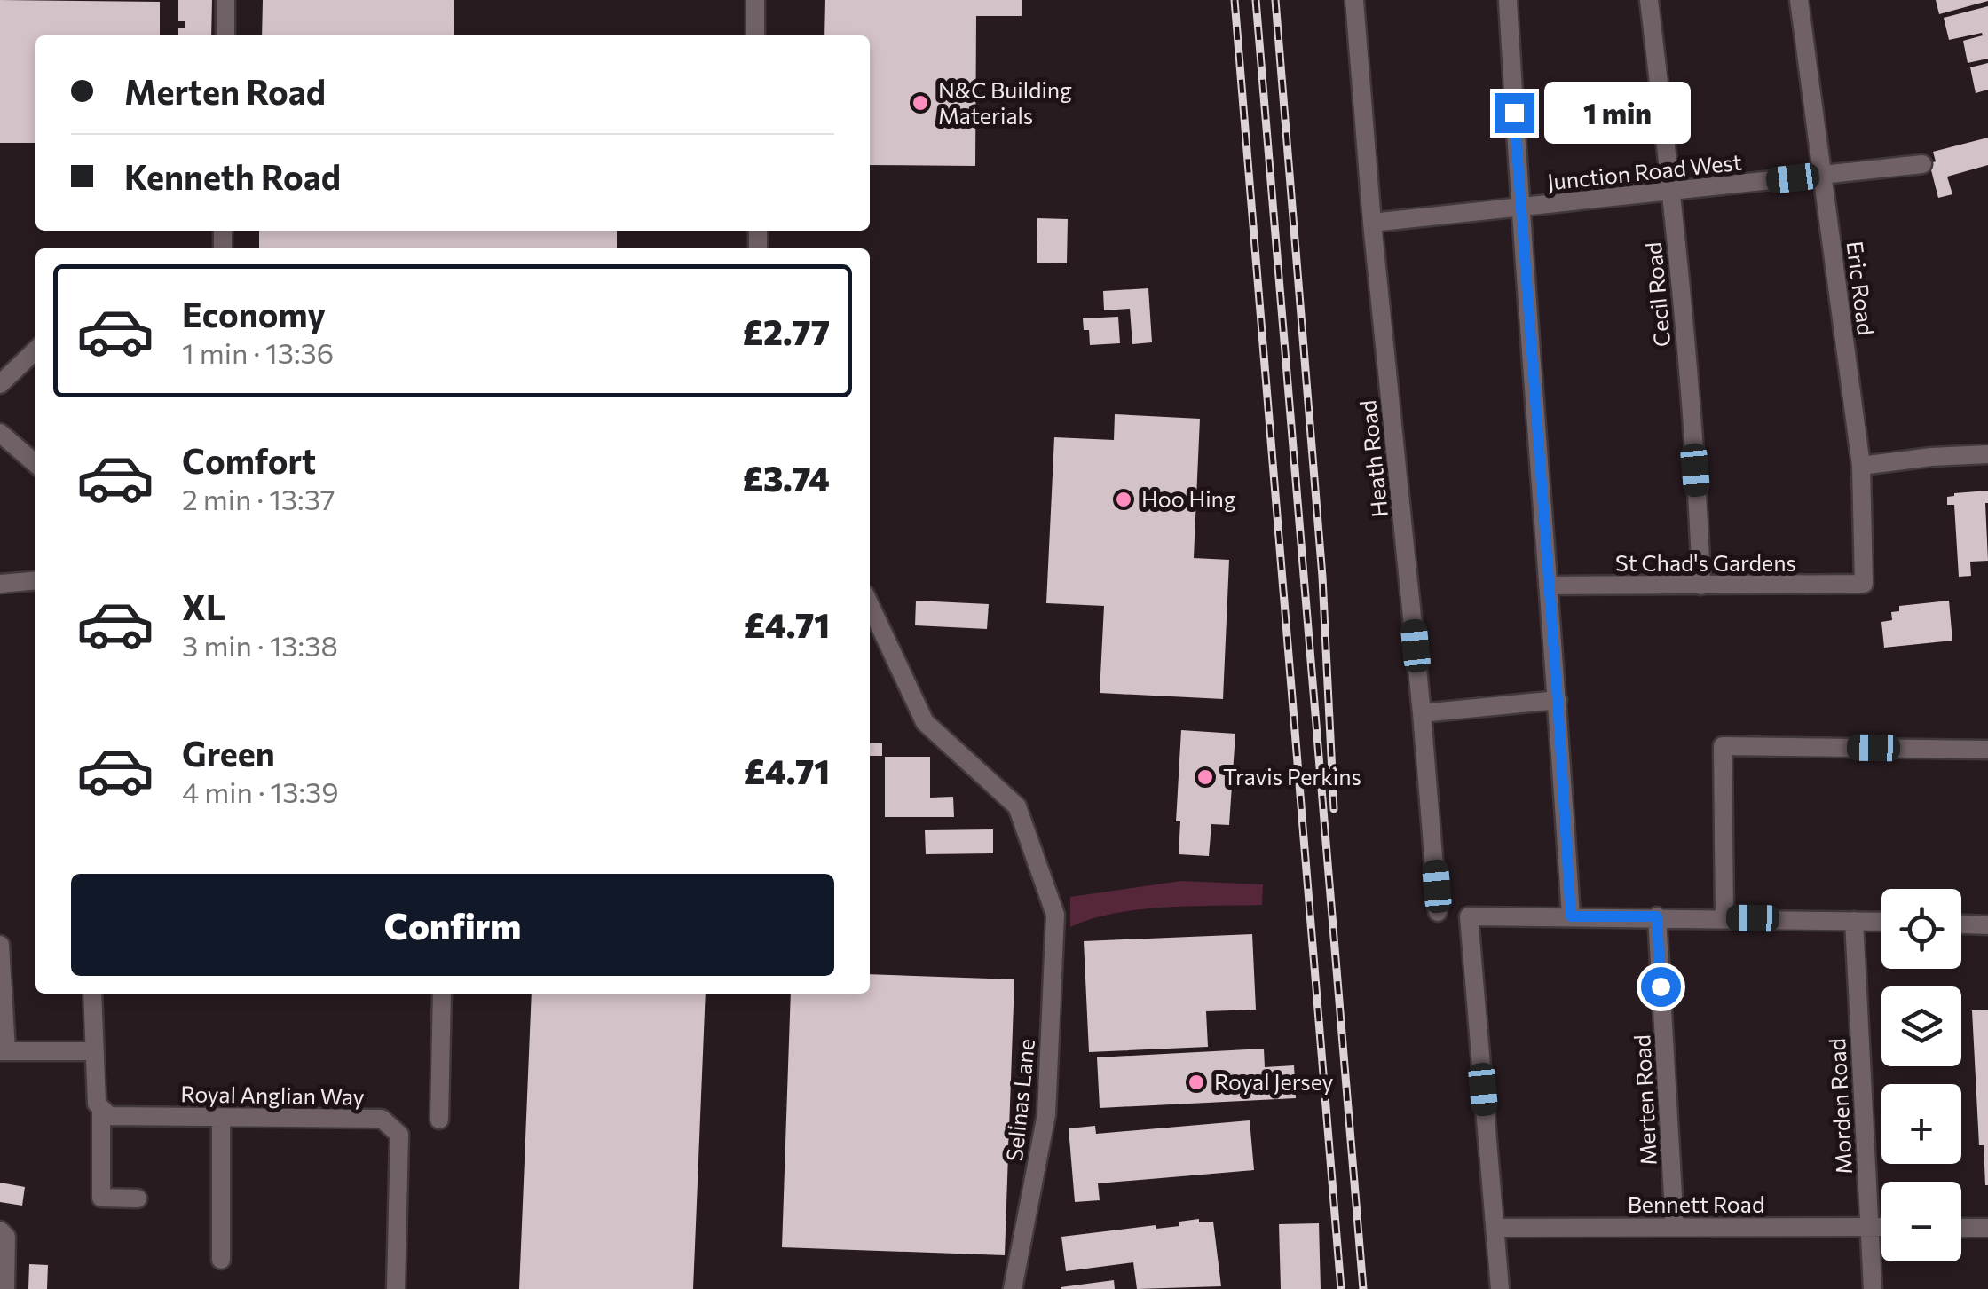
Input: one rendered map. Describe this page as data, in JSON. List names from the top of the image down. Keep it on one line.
{"streets":{"street":["Junction Road West","Eric Road","Cecil Road","Heath Road","St Chad's Gardens","Royal Anglian Way","Selinas Lane","Merten Road","Morden Road","Bennett Road"]},"crossings":[["Junction Road West","Eric Road"],["Junction Road West","Cecil Road"],["Junction Road West","Heath Road"],["Eric Road","St Chad's Gardens"],["Cecil Road","St Chad's Gardens"],["Merten Road","Bennett Road"],["Morden Road","Bennett Road"]],"places":["N&C Building Materials","Hoo Hing","Travis Perkins","Royal Jersey"],"page":{"banner":["Merten Road","Kenneth Road"],"bubble":"1 min","list":[{"name":"Economy","note":"1 min · 13:36","value":"£2.77"},{"name":"Comfort","note":"2 min · 13:37","value":"£3.74"},{"name":"XL","note":"3 min · 13:38","value":"£4.71"},{"name":"Green","note":"4 min · 13:39","value":"£4.71"}],"buttons":"Confirm","map_buttons":["+","−"]}}
